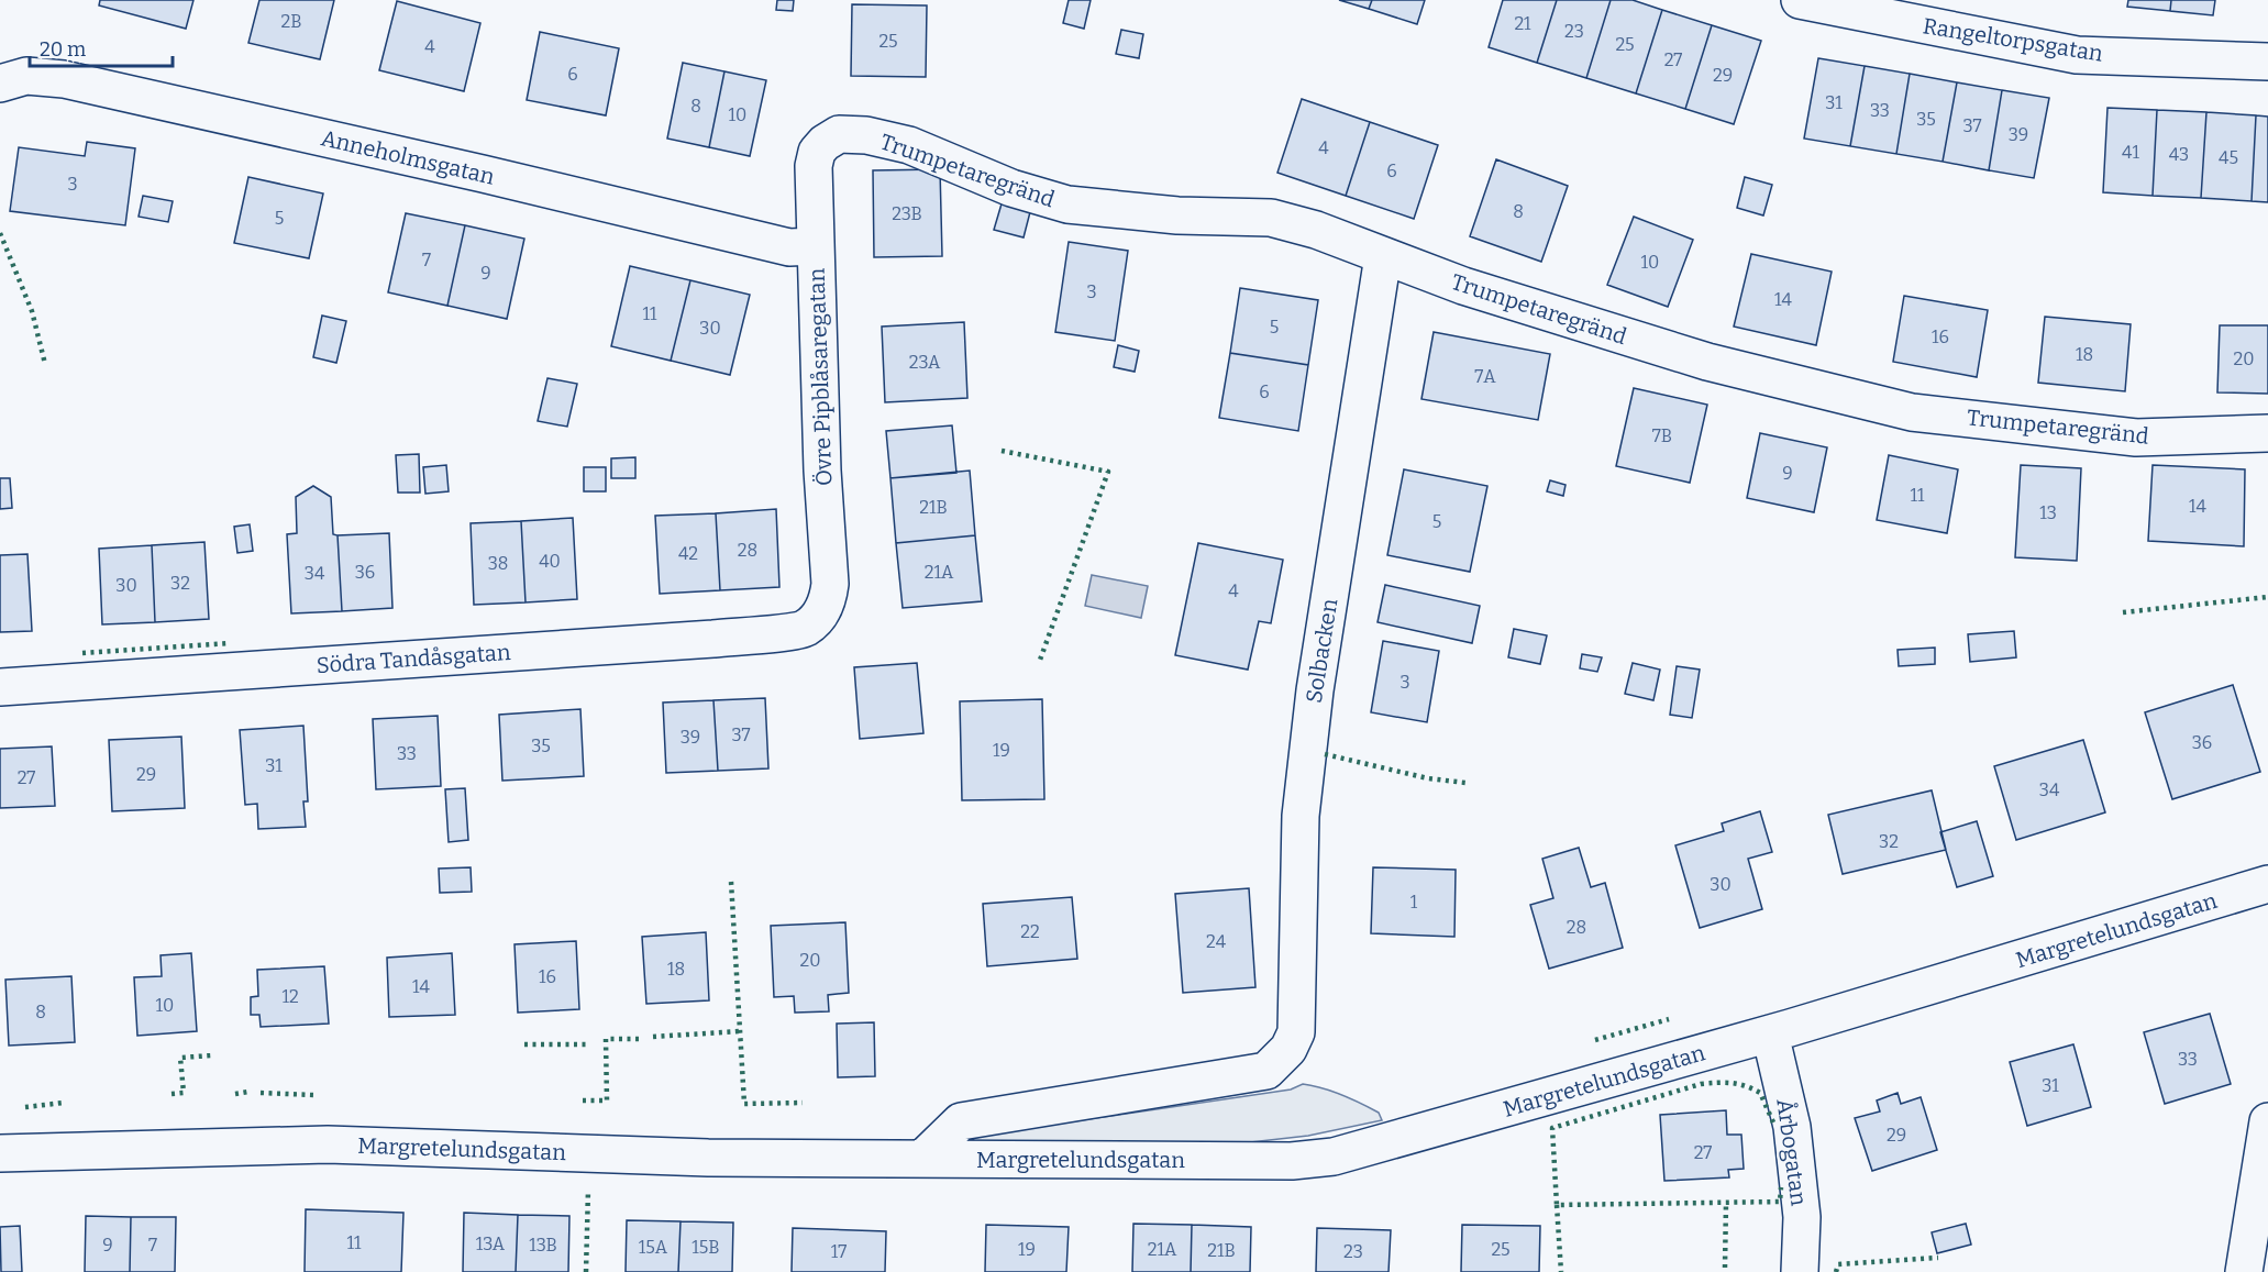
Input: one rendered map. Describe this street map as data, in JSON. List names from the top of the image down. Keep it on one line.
{"streets":{"street":["Rangeltorpsgatan","Anneholmsgatan","Trumpetaregränd","Övre Pipblåsaregatan","Solbacken","Södra Tandåsgatan","Margretelundsgatan","Årbogatan"]},"crossings":[["Anneholmsgatan","Övre Pipblåsaregatan"],["Trumpetaregränd","Övre Pipblåsaregatan"],["Trumpetaregränd","Solbacken"],["Övre Pipblåsaregatan","Södra Tandåsgatan"],["Solbacken","Margretelundsgatan"],["Margretelundsgatan","Årbogatan"]],"house_numbers":["2B","21","23","25","25","4","27","6","29","31","8","33","10","35","37","39","4","41","43","45","6","3","8","23B","5","7","10","9","3","14","11","5","30","16","18","20","23A","7A","6","7B","9","11","14","21B","13","5","28","42","40","38","36","21A","34","32","30","4","3","37","39","36","35","19","33","31","29","27","34","32","30","1","28","22","24","20","18","16","14","12","10","8","33","31","29","27","11","13A","9","7","13B","15A","15B","19","21A","25","21B","17","23"],"scale_bar":"20 m"}
